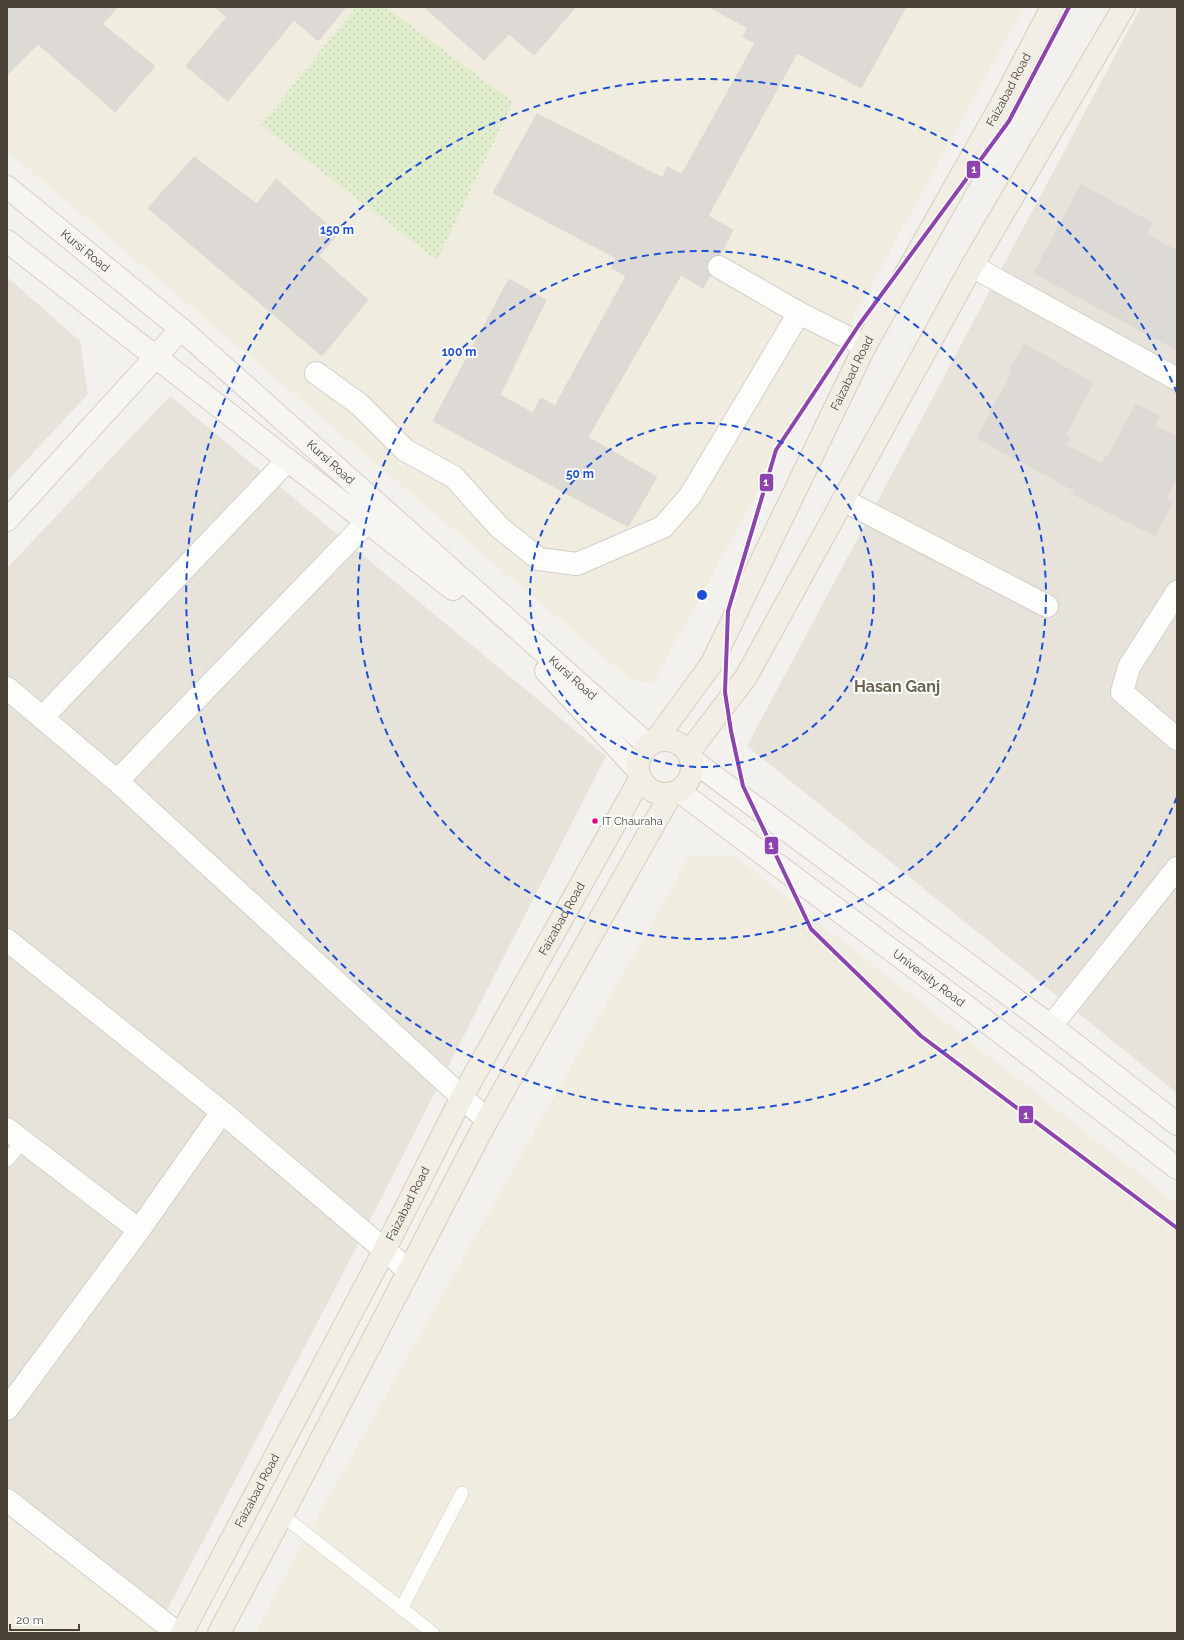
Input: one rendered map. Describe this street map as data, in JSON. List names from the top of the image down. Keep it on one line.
{"streets":{"main road":["Faizabad Road","Kursi Road","University Road"]},"crossings":[["Faizabad Road","Kursi Road"],["Faizabad Road","University Road"],["Kursi Road","University Road"]],"districts":["Hasan Ganj"],"places":["IT Chauraha"],"lines":["transit line 1"],"scale_bar":"20 m","rings":["150 m","100 m","50 m"]}
